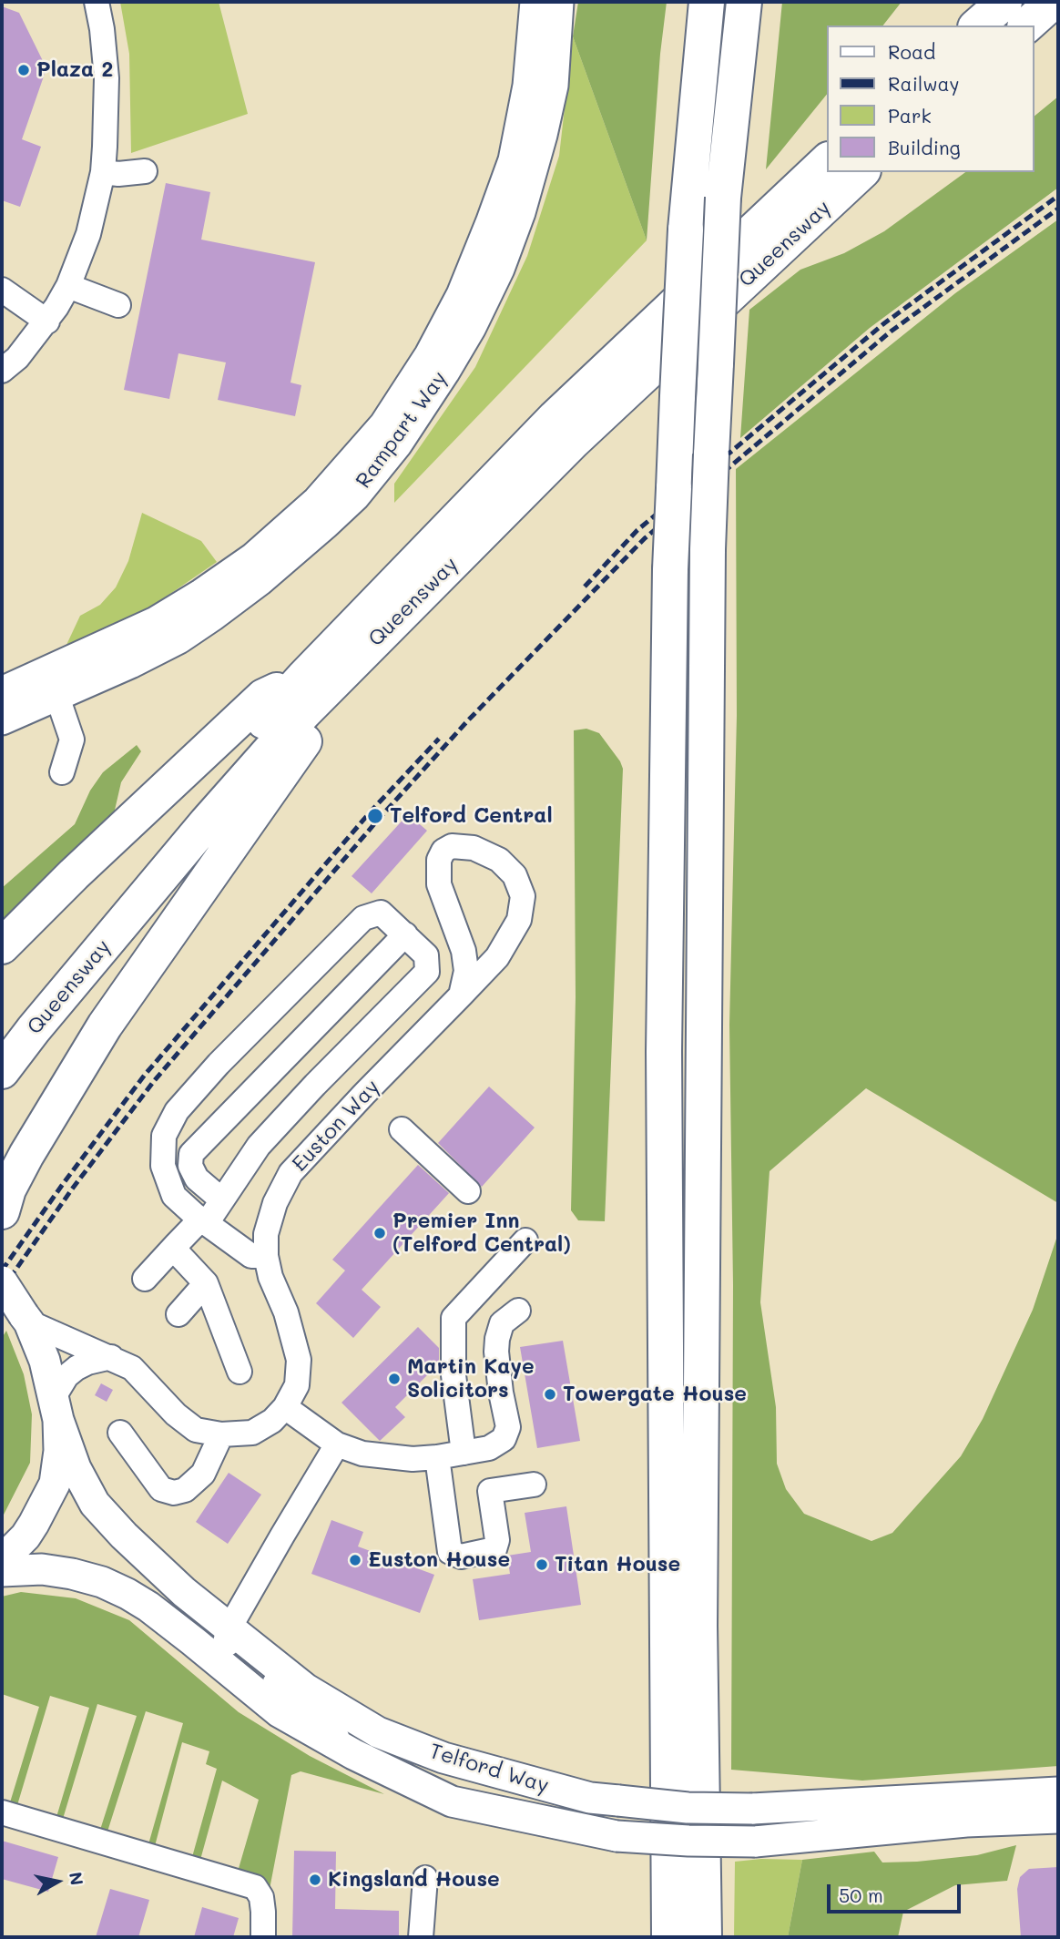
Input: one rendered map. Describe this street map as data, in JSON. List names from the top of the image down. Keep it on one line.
{"streets":{"highway":["Queensway"],"main road":["Rampart Way","Telford Way"],"street":["Euston Way"]},"places":["Plaza 2","Telford Central","Premier Inn (Telford Central)","Martin Kaye Solicitors","Towergate House","Euston House","Titan House","Kingsland House"],"legend":["Road","Railway","Park","Building"],"scale_bar":"50 m","north":"right"}
